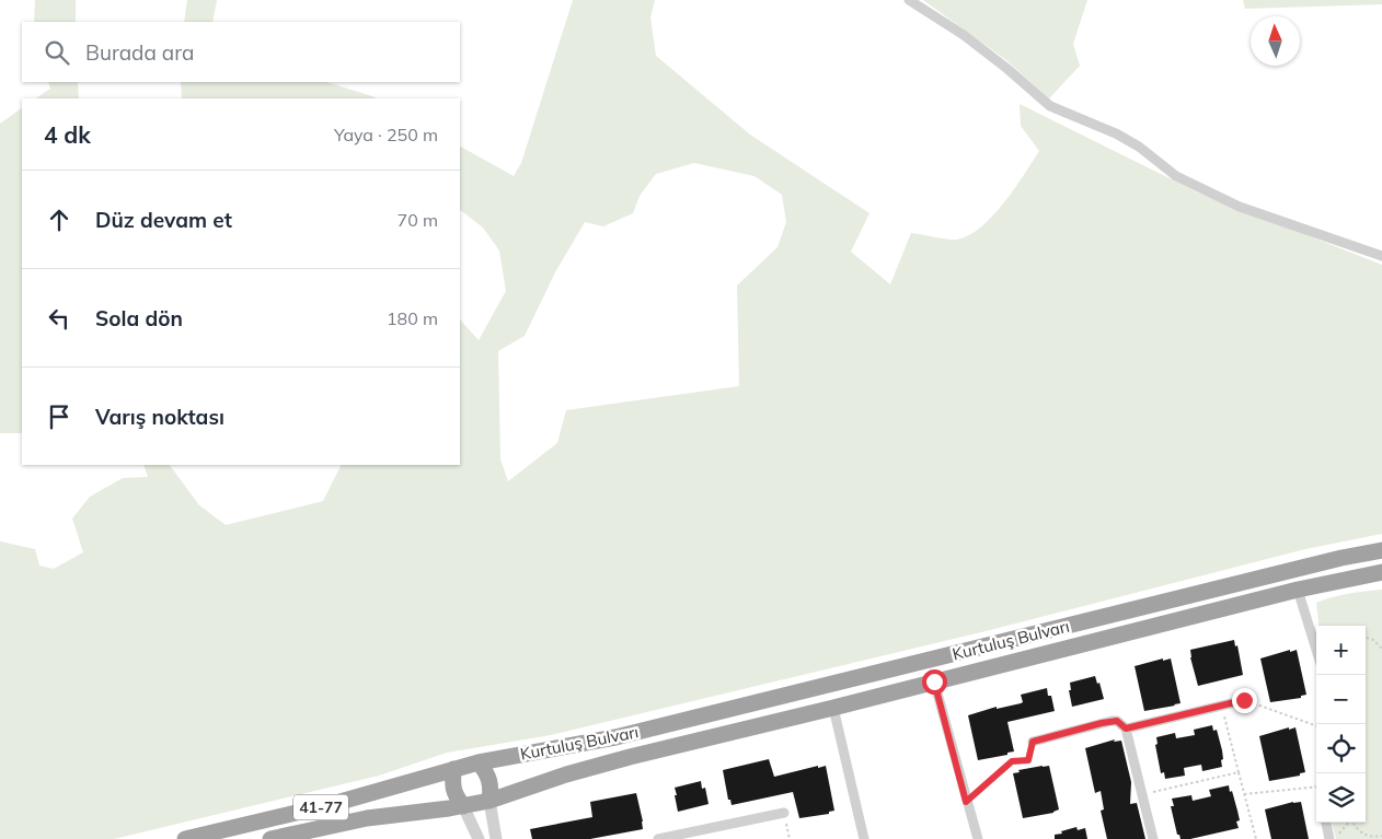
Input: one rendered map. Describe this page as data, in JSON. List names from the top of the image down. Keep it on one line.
{"streets":{"highway":["Kurtuluş Bulvarı","41-77"]},"crossings":[["Kurtuluş Bulvarı","41-77"]],"north":"top","page":{"search":"Burada ara","heading":["4 dk","Yaya · 250 m"],"list":[["Düz devam et","70 m"],["Sola dön","180 m"],"Varış noktası"],"map_buttons":["+","−"]}}
